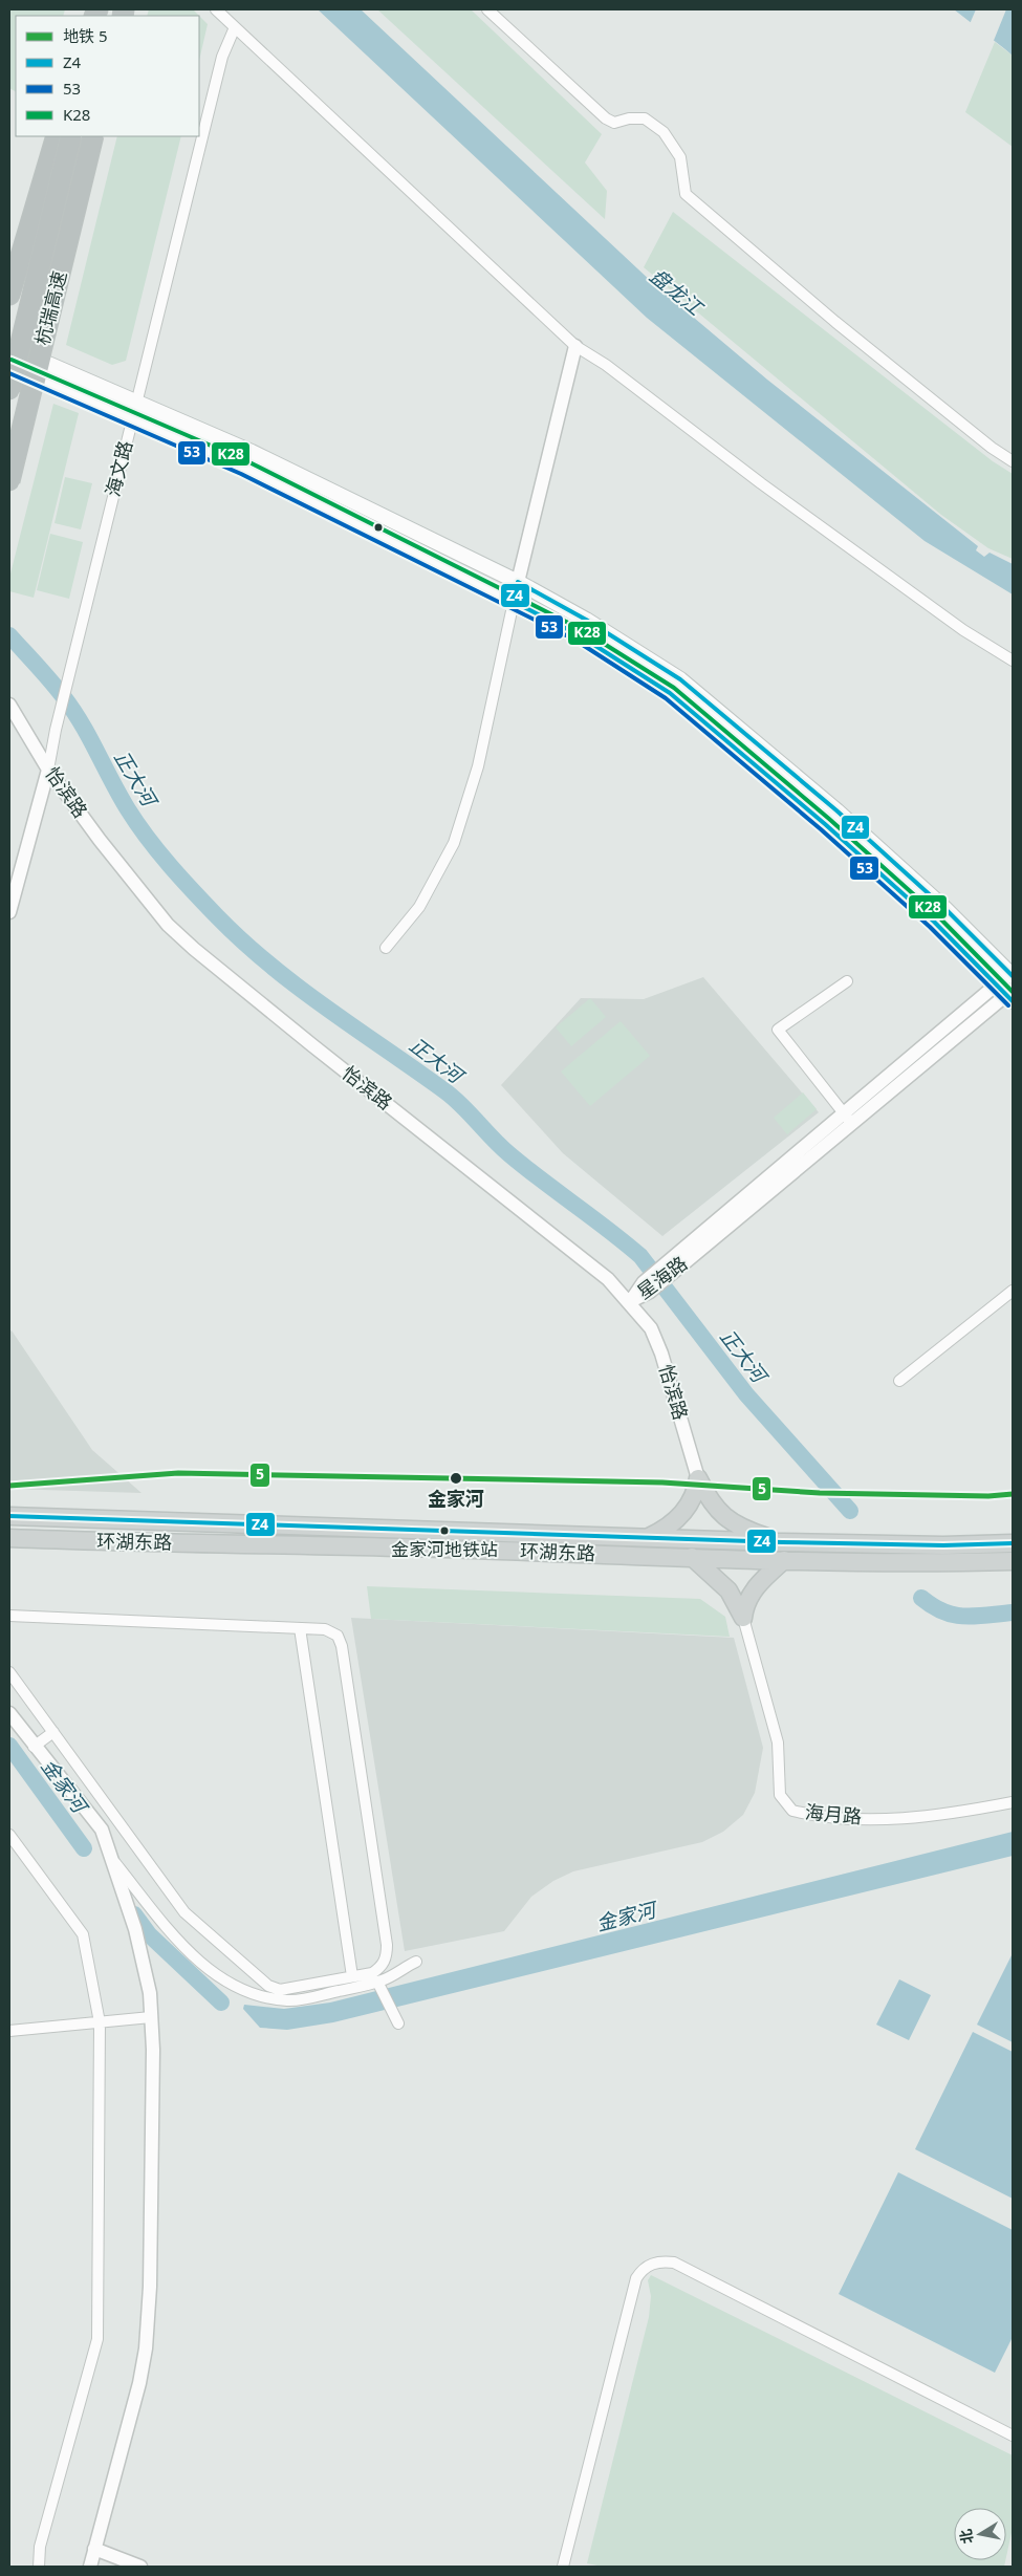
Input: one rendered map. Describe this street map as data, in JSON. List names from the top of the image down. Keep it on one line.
{"streets":{"highway":["杭瑞高速"],"main road":["环湖东路"],"street":["海文路","怡滨路","星海路","海月路"]},"crossings":[["海文路","怡滨路"],["怡滨路","星海路"]],"water":["盘龙江","正大河","金家河"],"places":["金家河","金家河地铁站"],"lines":["transit line K28","transit line 53","transit line Z4","metro line 5"],"legend":["地铁 5","Z4","53","K28"],"north":"left"}
